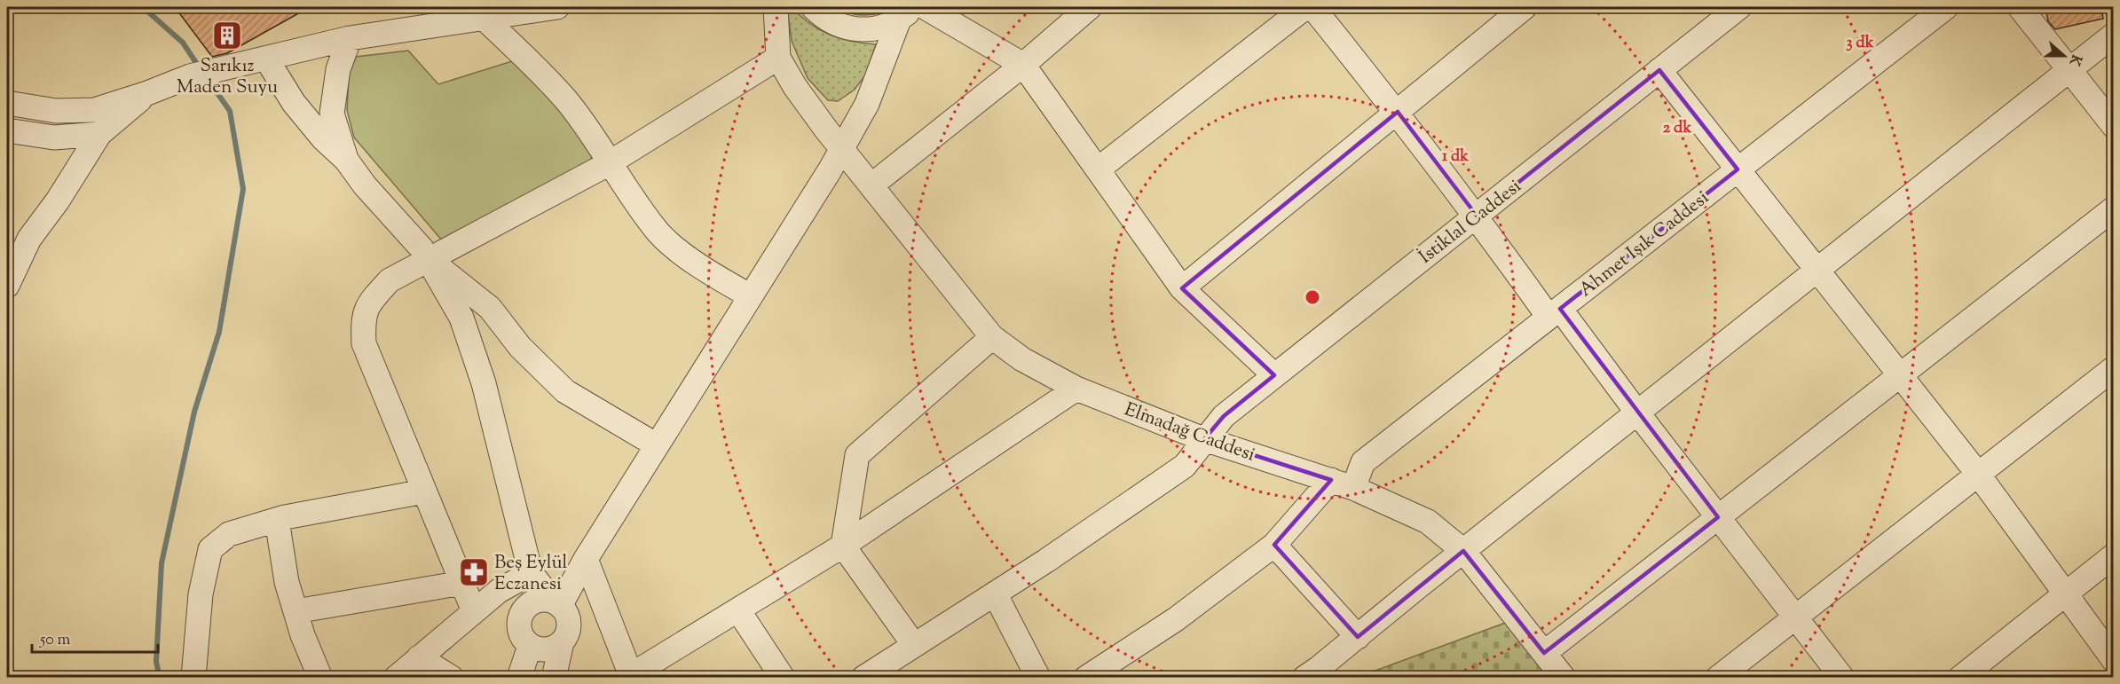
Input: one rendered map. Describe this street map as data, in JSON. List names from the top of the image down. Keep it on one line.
{"streets":{"street":["İstiklal Caddesi","Ahmet Işık Caddesi","Elmadağ Caddesi"]},"crossings":[["İstiklal Caddesi","Elmadağ Caddesi"],["Ahmet Işık Caddesi","Elmadağ Caddesi"]],"places":{"building":["Sarıkız Maden Suyu"],"pharmacy":["Beş Eylül Eczanesi"]},"scale_bar":"50 m","north":"right","rings":["3 dk","2 dk","1 dk"]}
